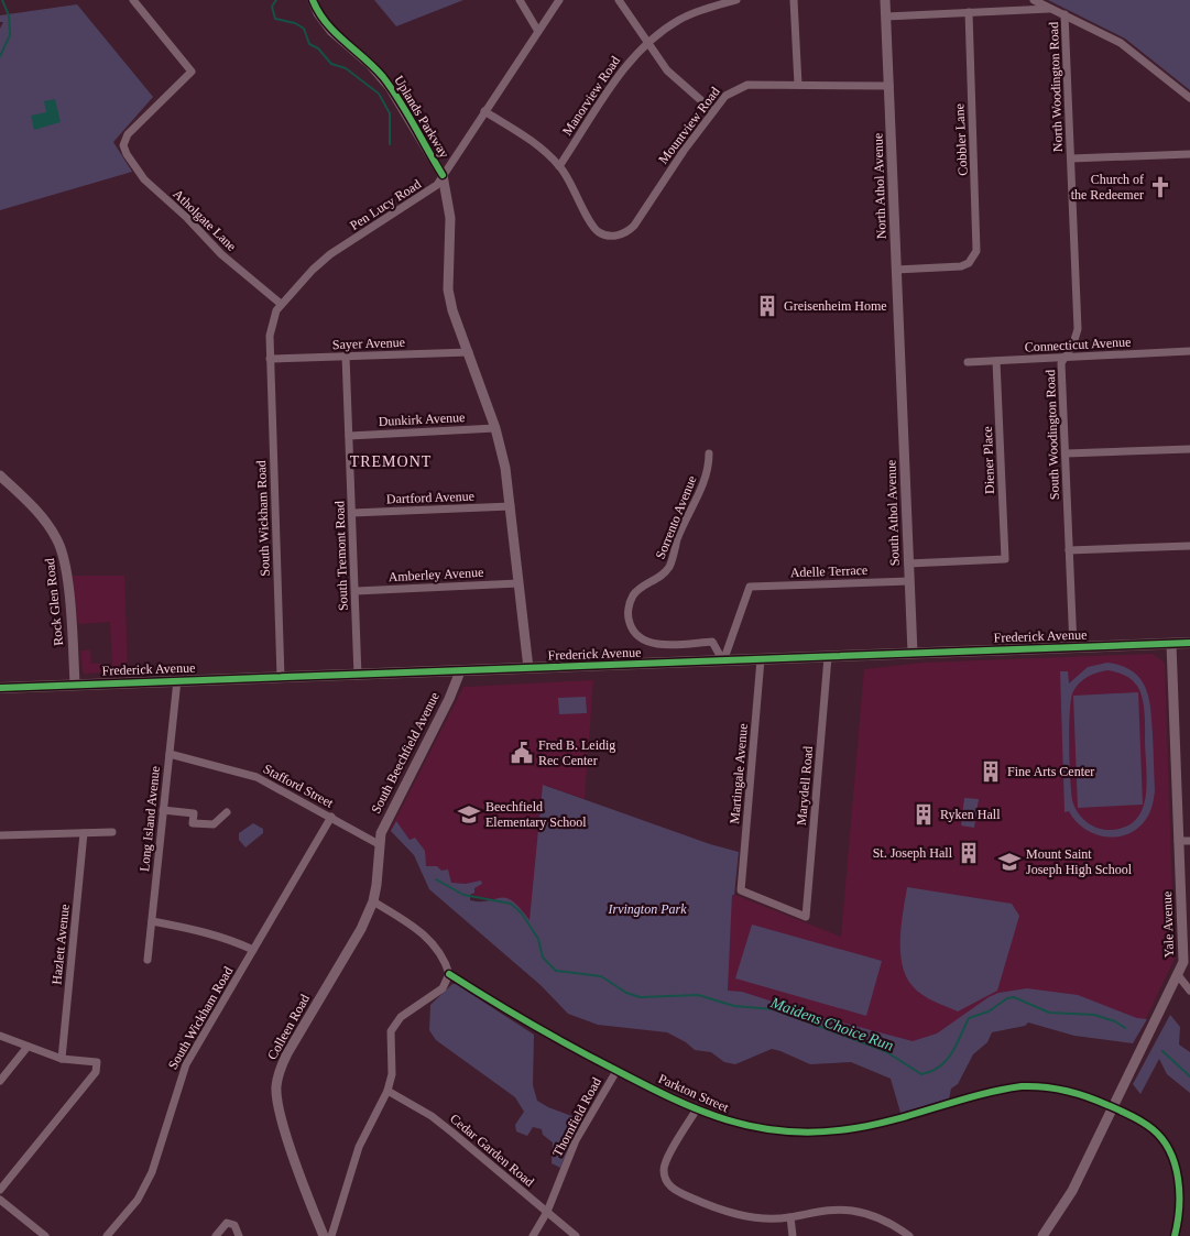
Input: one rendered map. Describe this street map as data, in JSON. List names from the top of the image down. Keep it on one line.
{"streets":{"main road":["Frederick Avenue"],"street":["North Woodington Road","Manorview Road","Uplands Parkway","Mountview Road","Cobbler Lane","North Athol Avenue","Pen Lucy Road","Atholgate Lane","Sayer Avenue","Connecticut Avenue","Dunkirk Avenue","South Woodington Road","Diener Place","Dartford Avenue","South Athol Avenue","Sorrento Avenue","South Wickham Road","South Tremont Road","Adelle Terrace","Amberley Avenue","Rock Glen Road","South Beechfield Avenue","Martingale Avenue","Stafford Street","Marydell Road","Long Island Avenue","Yale Avenue","Hazlett Avenue","Colleen Road","Parkton Street","Thornfield Road","Cedar Garden Road"]},"crossings":[["North Woodington Road","South Woodington Road"],["Manorview Road","Mountview Road"],["Uplands Parkway","Pen Lucy Road"],["Mountview Road","North Athol Avenue"],["Cobbler Lane","North Athol Avenue"],["North Athol Avenue","South Athol Avenue"],["Pen Lucy Road","Atholgate Lane"],["Pen Lucy Road","South Wickham Road"],["Atholgate Lane","South Wickham Road"],["Sayer Avenue","South Wickham Road"],["Sayer Avenue","South Tremont Road"],["Connecticut Avenue","South Woodington Road"],["Connecticut Avenue","Diener Place"],["Dunkirk Avenue","South Tremont Road"],["South Woodington Road","Frederick Avenue"],["Diener Place","South Athol Avenue"],["Dartford Avenue","South Tremont Road"],["South Athol Avenue","Adelle Terrace"],["South Athol Avenue","Frederick Avenue"],["Sorrento Avenue","Adelle Terrace"],["Sorrento Avenue","Frederick Avenue"],["South Wickham Road","Frederick Avenue"],["South Wickham Road","Stafford Street"],["South Tremont Road","Amberley Avenue"],["South Tremont Road","Frederick Avenue"],["Adelle Terrace","Frederick Avenue"],["Rock Glen Road","Frederick Avenue"],["Frederick Avenue","South Beechfield Avenue"],["Frederick Avenue","Martingale Avenue"],["Frederick Avenue","Marydell Road"],["Frederick Avenue","Long Island Avenue"],["Frederick Avenue","Yale Avenue"],["South Beechfield Avenue","Stafford Street"],["South Beechfield Avenue","Colleen Road"],["Martingale Avenue","Marydell Road"],["Stafford Street","Long Island Avenue"],["Yale Avenue","Parkton Street"],["Parkton Street","Thornfield Road"],["Thornfield Road","Cedar Garden Road"]],"districts":["TREMONT"],"water":["Maidens Choice Run"],"parks":["Irvington Park"],"places":{"church":["Church of the Redeemer"],"building":["Greisenheim Home","Fine Arts Center","Ryken Hall","St. Joseph Hall"],"public building":["Fred B. Leidig Rec Center"],"school or university":["Beechfield Elementary School","Mount Saint Joseph High School"]}}
